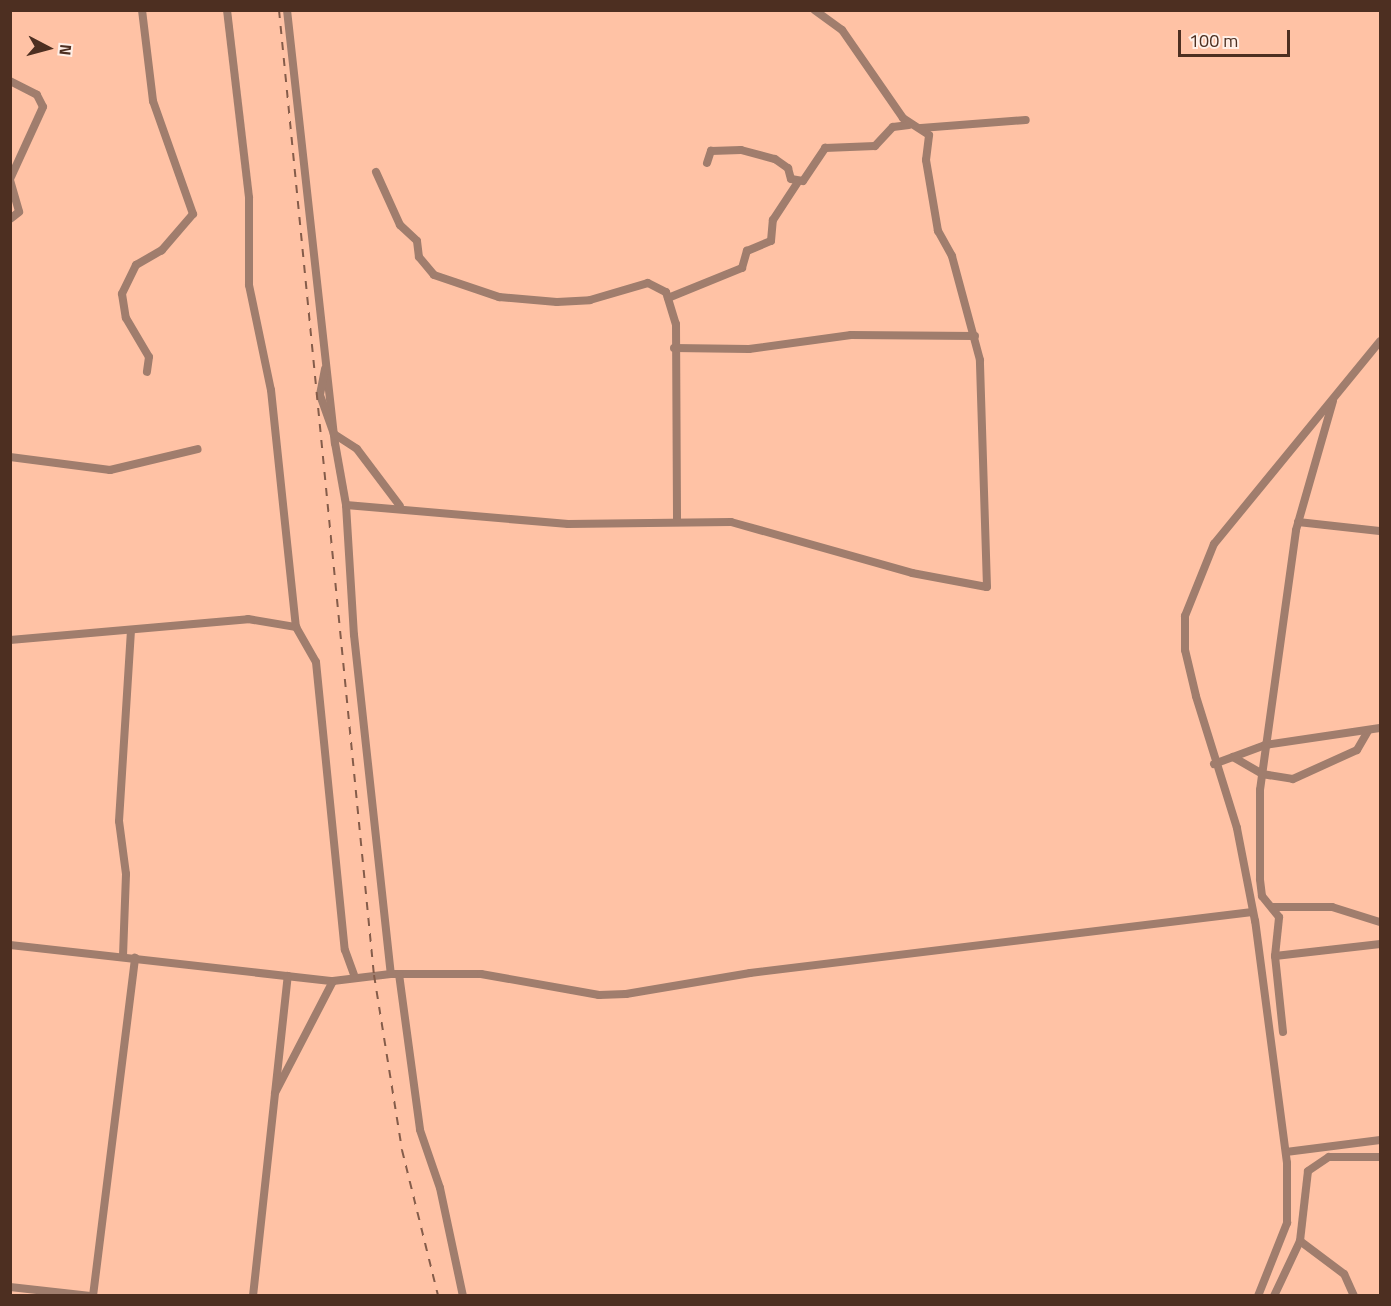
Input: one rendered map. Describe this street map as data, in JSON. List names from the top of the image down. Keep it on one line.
{"scale_bar":"100 m","north":"right"}
